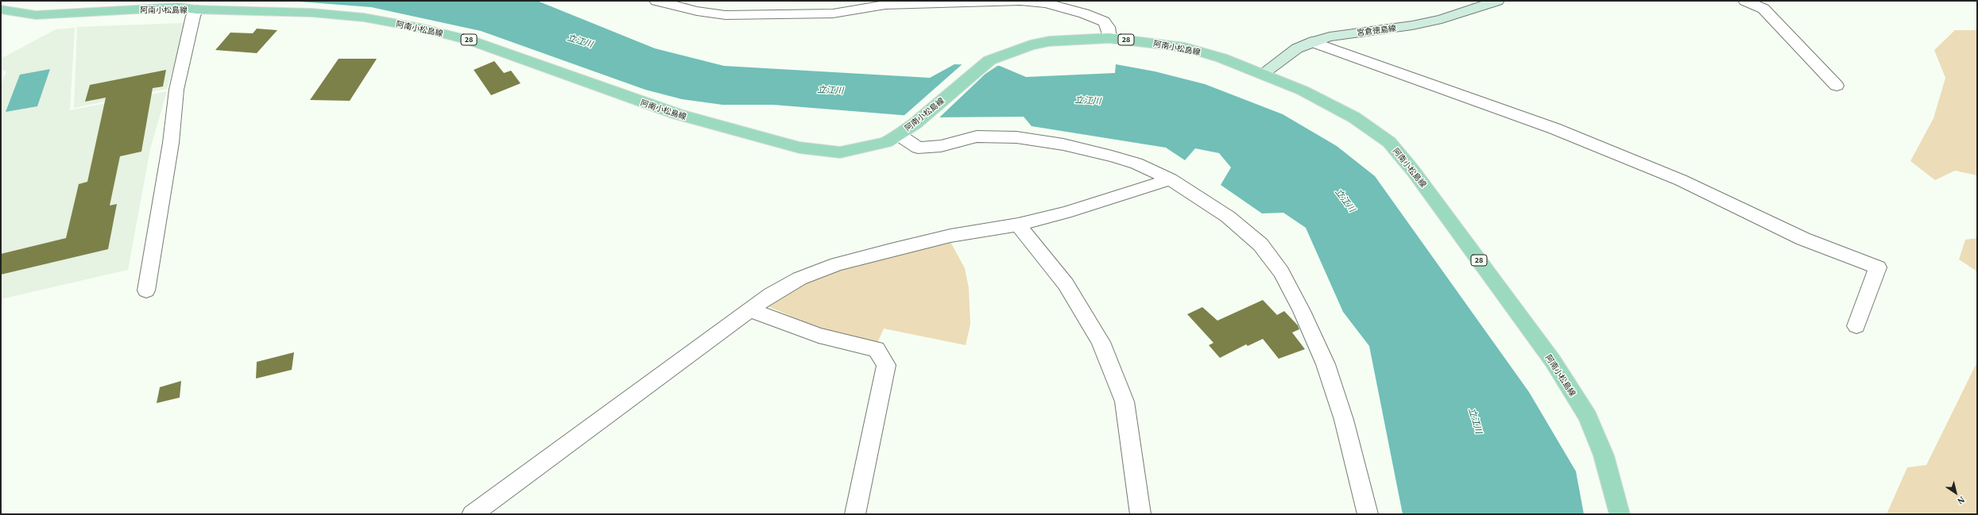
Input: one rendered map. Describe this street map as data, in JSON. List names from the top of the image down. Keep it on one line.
{"streets":{"main road":["阿南小松島線","宮倉徳島線","28"]},"crossings":[["阿南小松島線","宮倉徳島線"]],"water":["立江川"],"north":"bottom right"}
